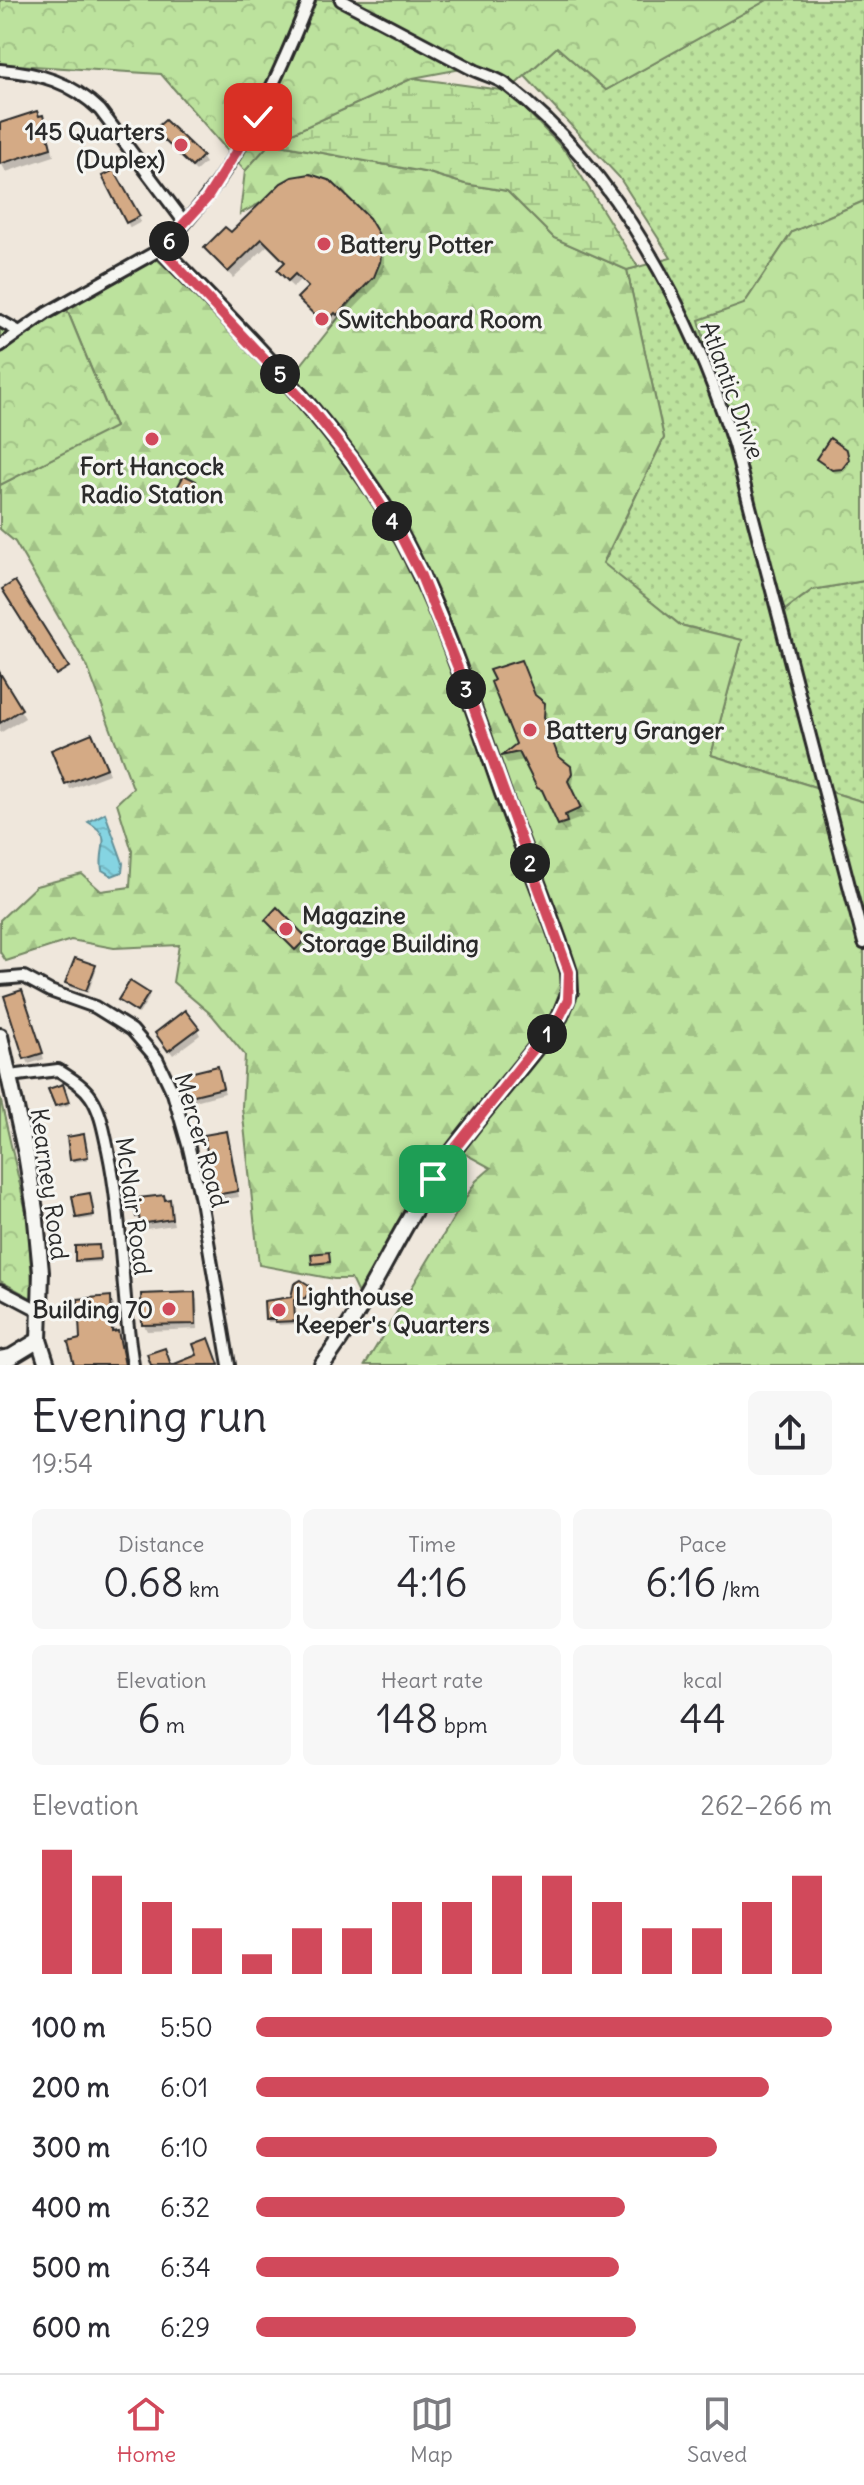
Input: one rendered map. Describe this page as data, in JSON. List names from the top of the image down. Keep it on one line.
{"streets":{"street":["Atlantic Drive","Mercer Road","Kearney Road","McNair Road"]},"crossings":[["Kearney Road","McNair Road"]],"places":["145 Quarters (Duplex)","Battery Potter","Switchboard Room","Fort Hancock Radio Station","Battery Granger","Magazine Storage Building","Building 70","Lighthouse Keeper's Quarters"],"page":{"pins":["6","5","4","3","2","1"],"heading":["Evening run","19:54"],"stats":[["Distance","0.68 km"],["Time","4:16"],["Pace","6:16 /km"],["Elevation","6 m"],["Heart rate","148 bpm"],["kcal","44"]],"chart":["Elevation","262–266 m"],"list":[{"name":"100 m","note":"5:50"},{"name":"200 m","note":"6:01"},{"name":"300 m","note":"6:10"},{"name":"400 m","note":"6:32"},{"name":"500 m","note":"6:34"},{"name":"600 m","note":"6:29"}],"tabs":["Home","Map","Saved"]}}
